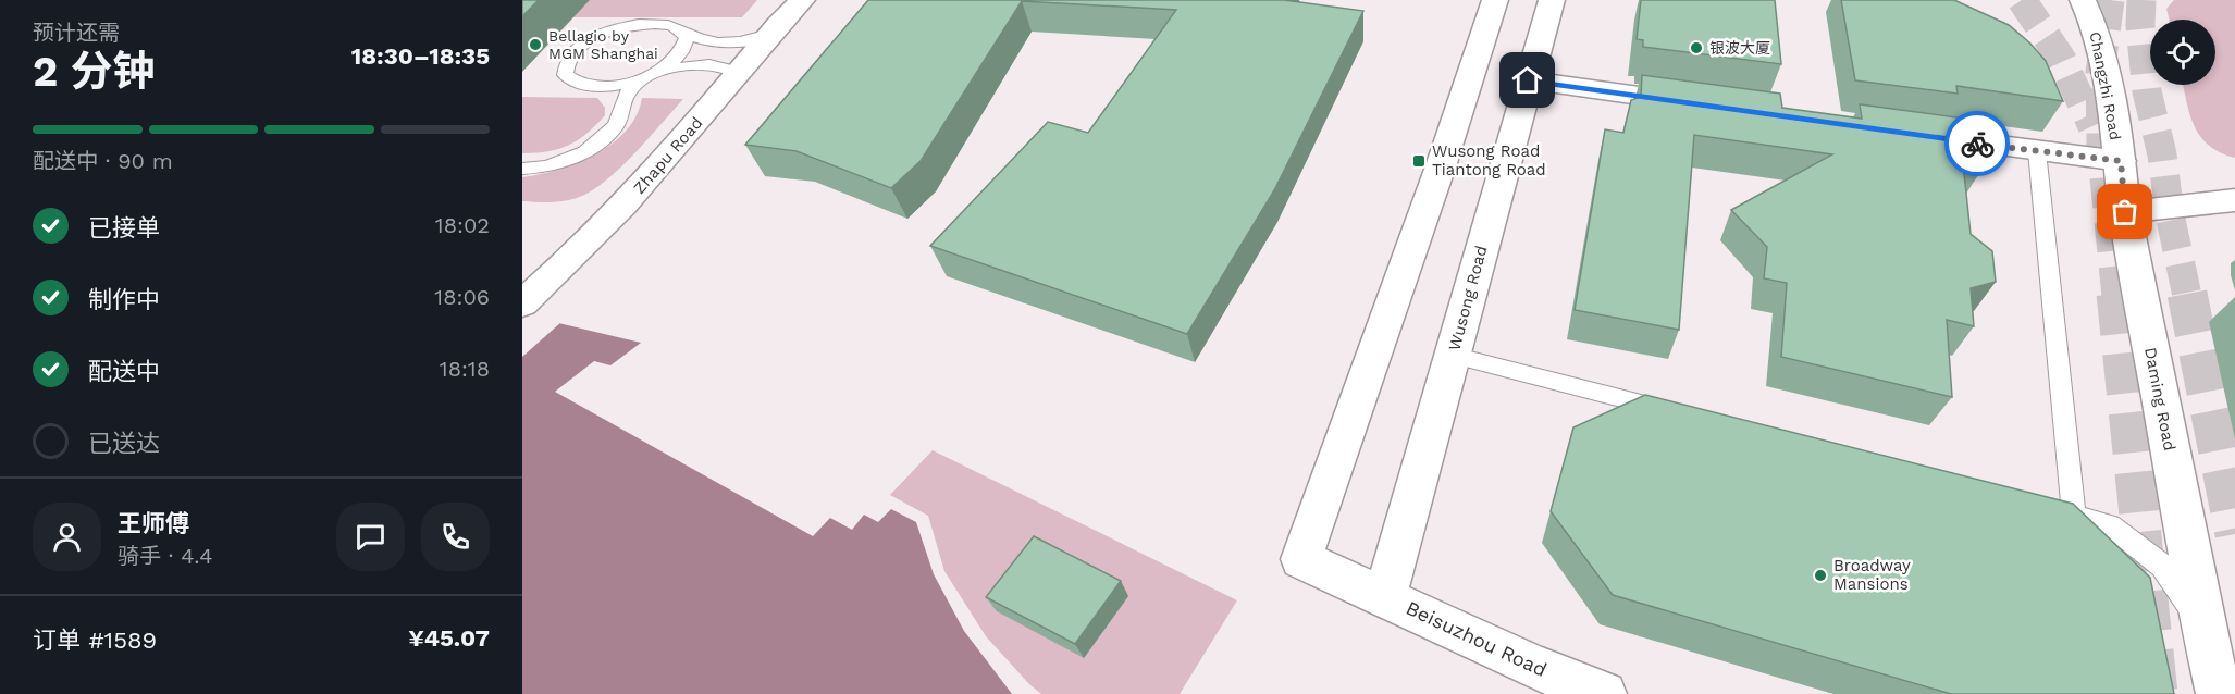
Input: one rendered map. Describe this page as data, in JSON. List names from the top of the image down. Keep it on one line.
{"streets":{"street":["Changzhi Road","Zhapu Road","Wusong Road","Daming Road","Beisuzhou Road"]},"crossings":[["Changzhi Road","Daming Road"],["Wusong Road","Beisuzhou Road"]],"places":{"other":["Bellagio by MGM Shanghai","银波大厦","Broadway Mansions"],"transit":["Wusong Road Tiantong Road"]},"page":{"heading":["2 分钟","预计还需","18:30–18:35"],"panel":["王师傅","骑手 · 4.4","订单 #1589","¥45.07"],"bar":"配送中 · 90 m","list":[["已接单","18:02"],["制作中","18:06"],["配送中","18:18"],"已送达"]}}
